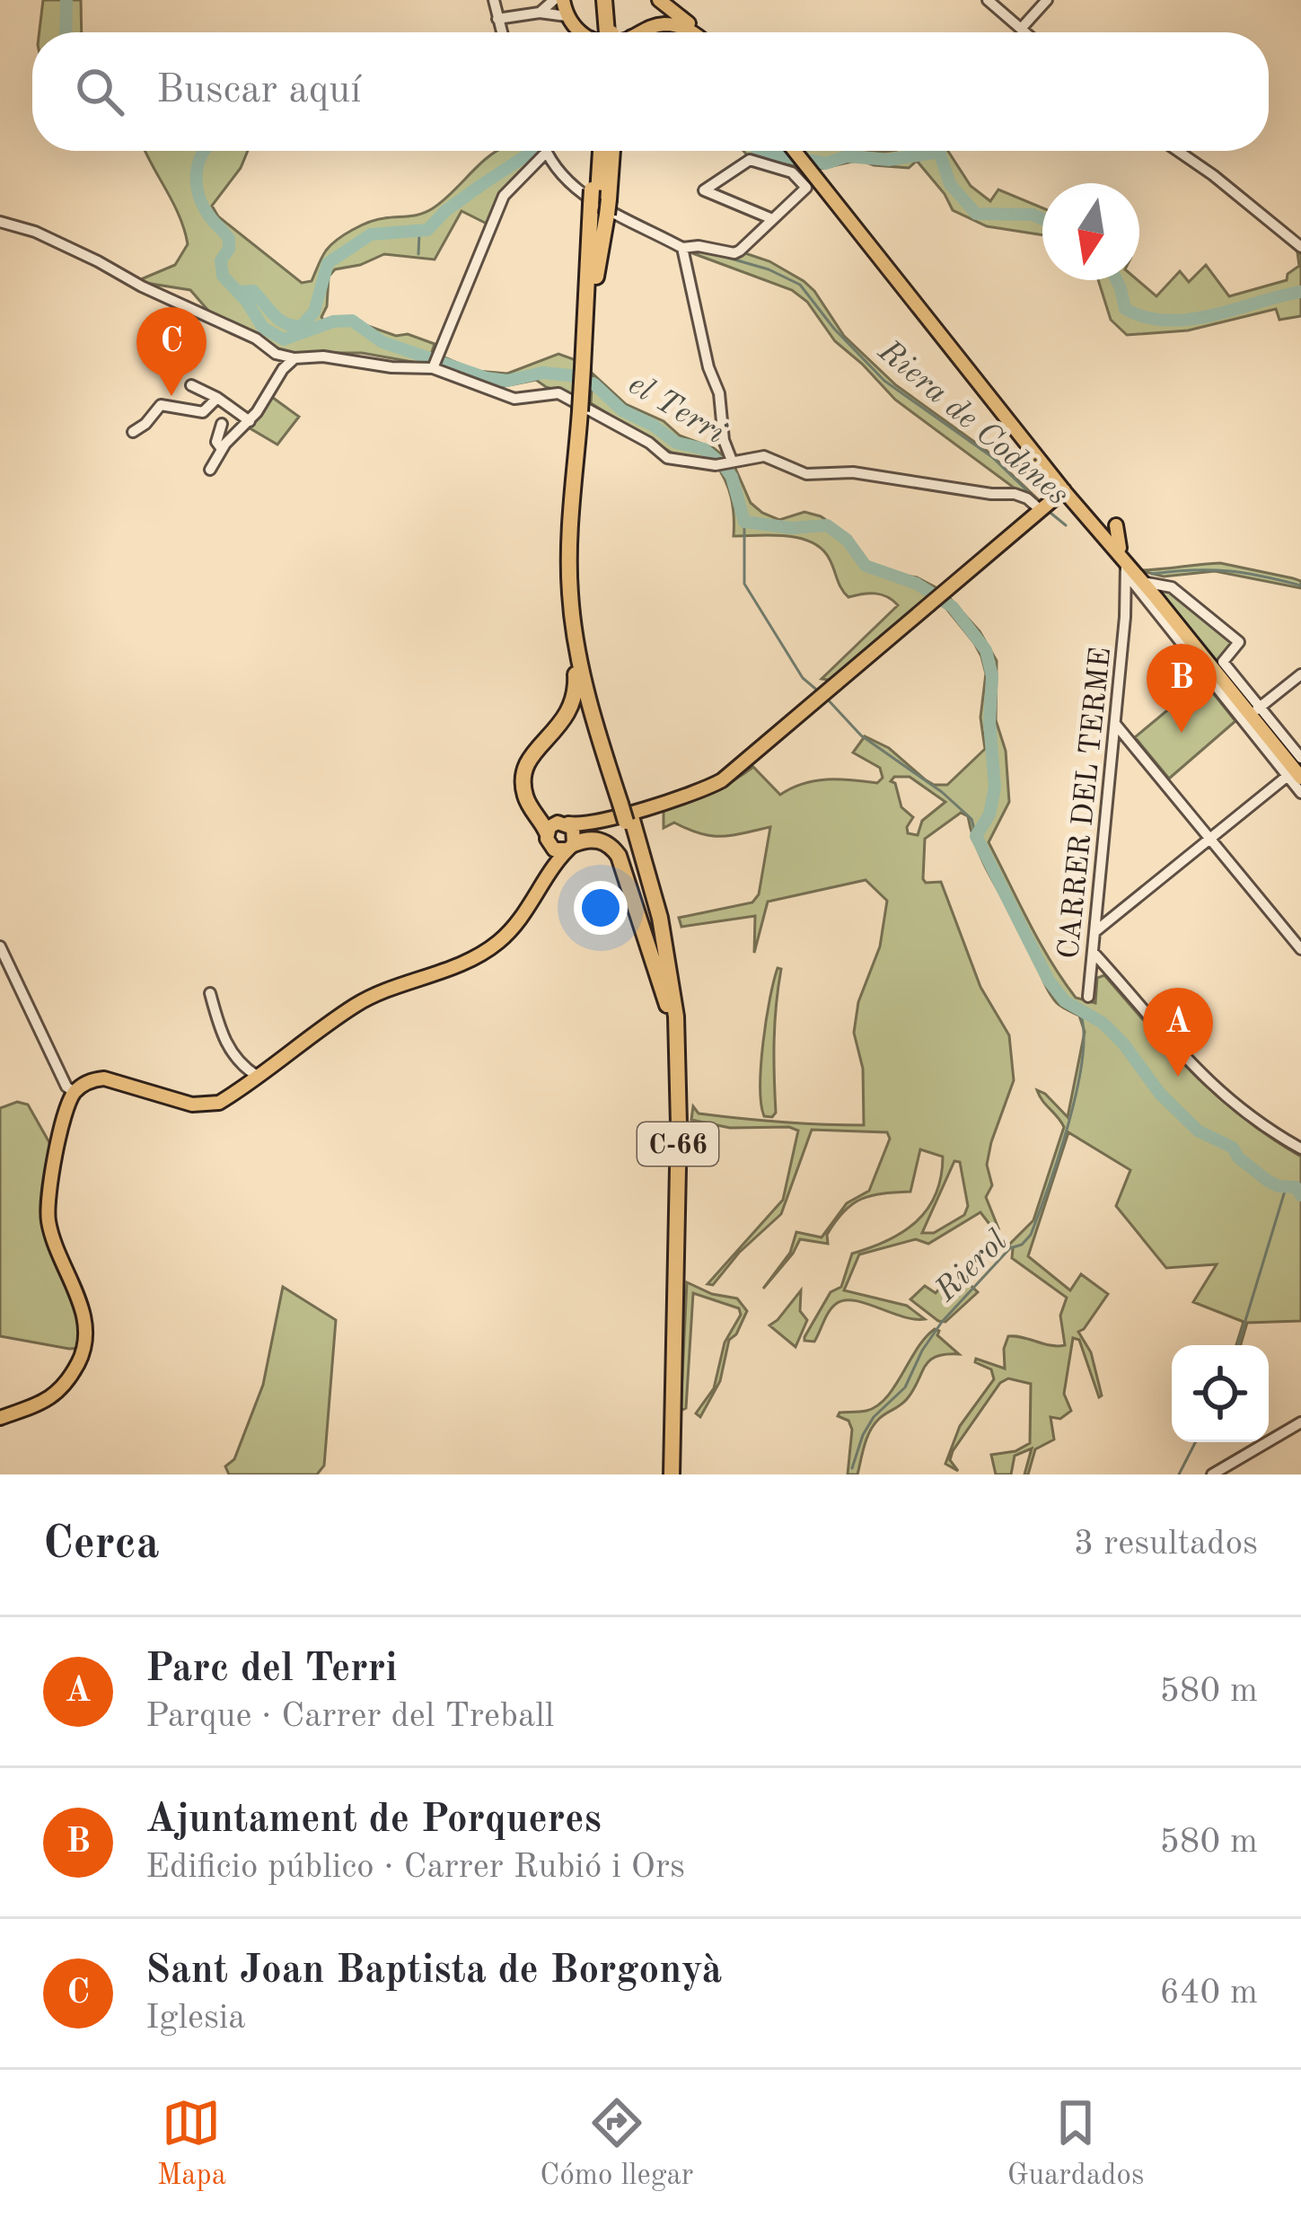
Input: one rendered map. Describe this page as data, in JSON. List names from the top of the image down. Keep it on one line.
{"streets":{"highway":["C-66"],"street":["CARRER DEL TERME"]},"water":["el Terri","Riera de Codines","Rierol"],"north":"bottom","page":{"search":"Buscar aquí","pins":["C","B","A"],"heading":["Cerca","3 resultados"],"list":[{"mark":"A","name":"Parc del Terri","note":"Parque · Carrer del Treball","value":"580 m"},{"mark":"B","name":"Ajuntament de Porqueres","note":"Edificio público · Carrer Rubió i Ors","value":"580 m"},{"mark":"C","name":"Sant Joan Baptista de Borgonyà","note":"Iglesia","value":"640 m"}],"nav":["Mapa","Cómo llegar","Guardados"]}}
